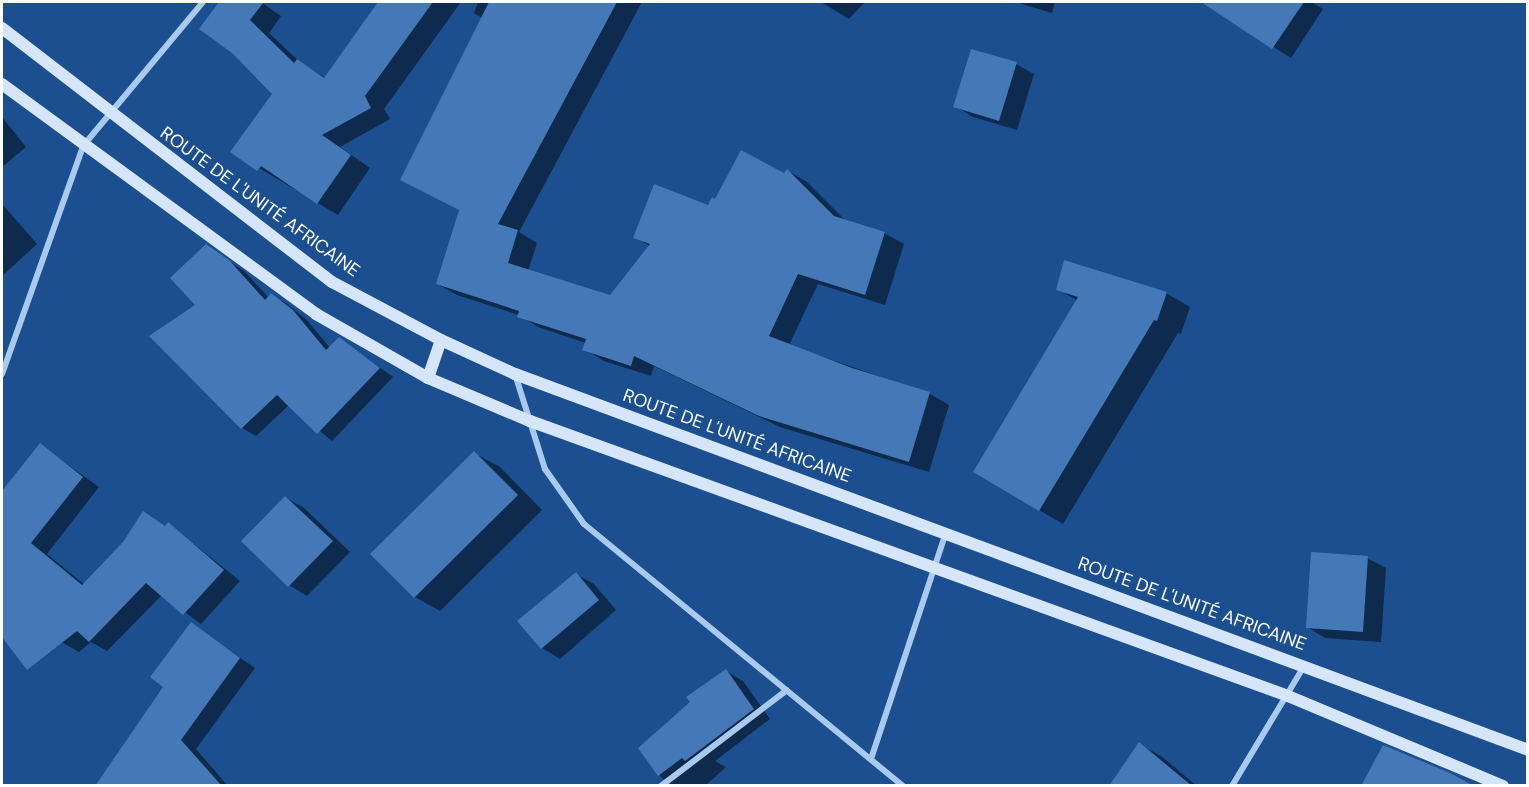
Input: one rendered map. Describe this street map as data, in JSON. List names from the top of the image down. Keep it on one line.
{"streets":{"main road":["ROUTE DE L'UNITÉ AFRICAINE"]}}
